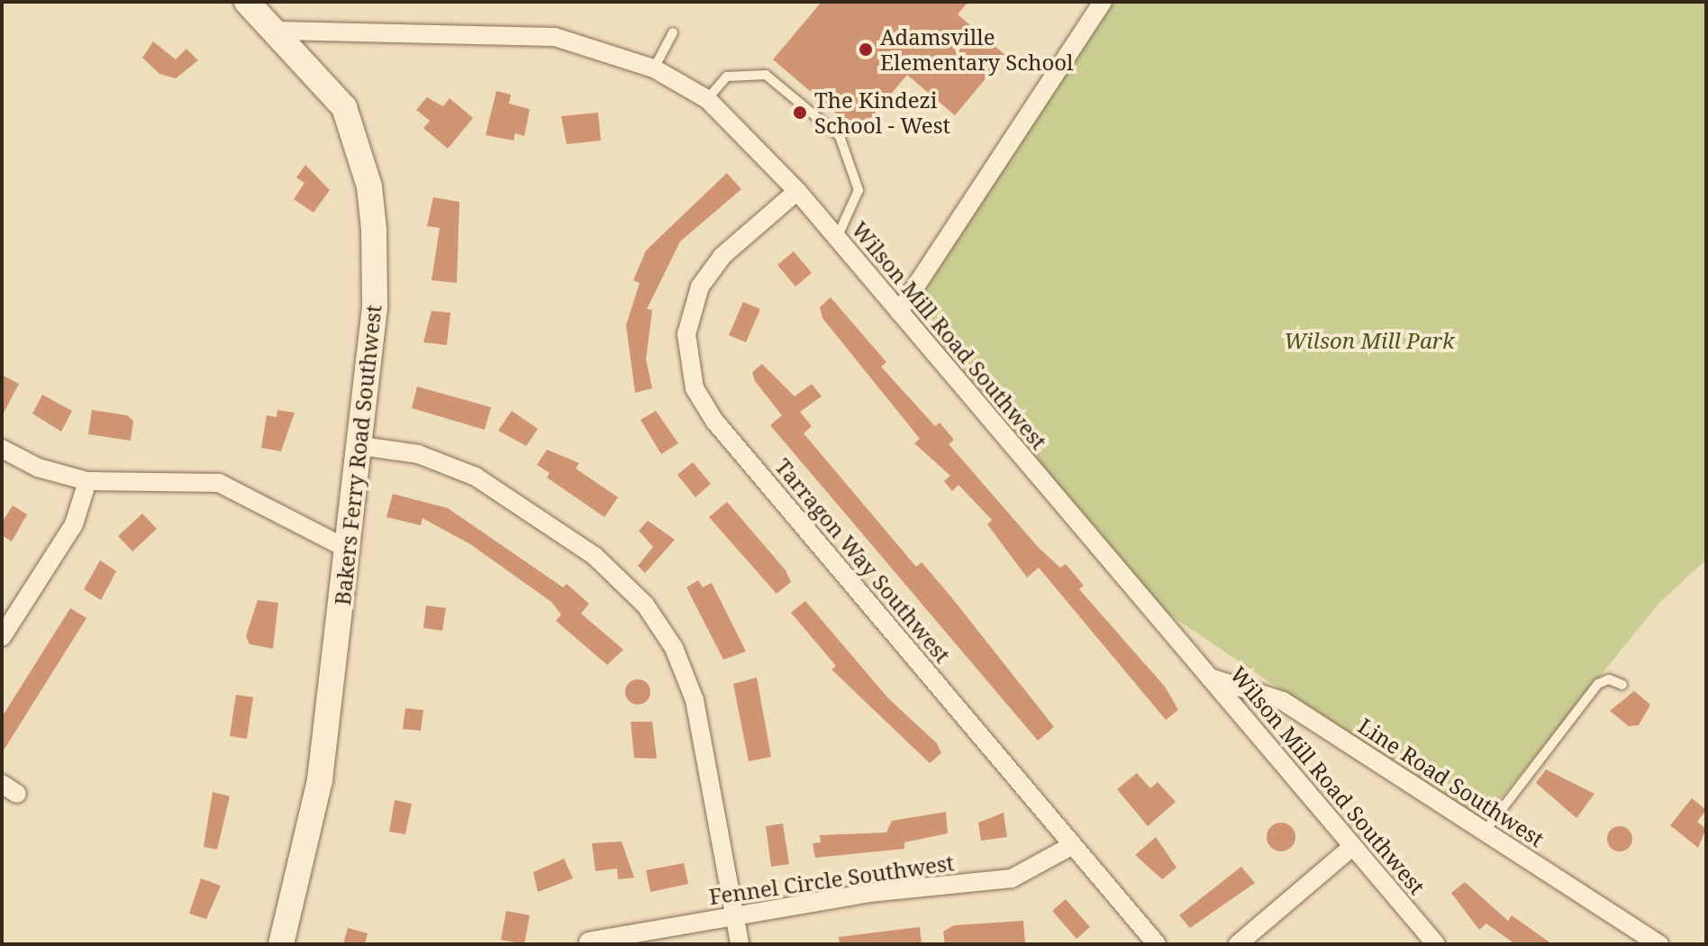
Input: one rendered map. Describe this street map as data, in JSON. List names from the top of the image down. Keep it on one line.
{"streets":{"street":["Wilson Mill Road Southwest","Bakers Ferry Road Southwest","Tarragon Way Southwest","Line Road Southwest","Fennel Circle Southwest"]},"crossings":[["Wilson Mill Road Southwest","Bakers Ferry Road Southwest"],["Wilson Mill Road Southwest","Tarragon Way Southwest"],["Wilson Mill Road Southwest","Line Road Southwest"],["Tarragon Way Southwest","Fennel Circle Southwest"]],"parks":["Wilson Mill Park"],"places":["Adamsville Elementary School","The Kindezi School - West"]}
